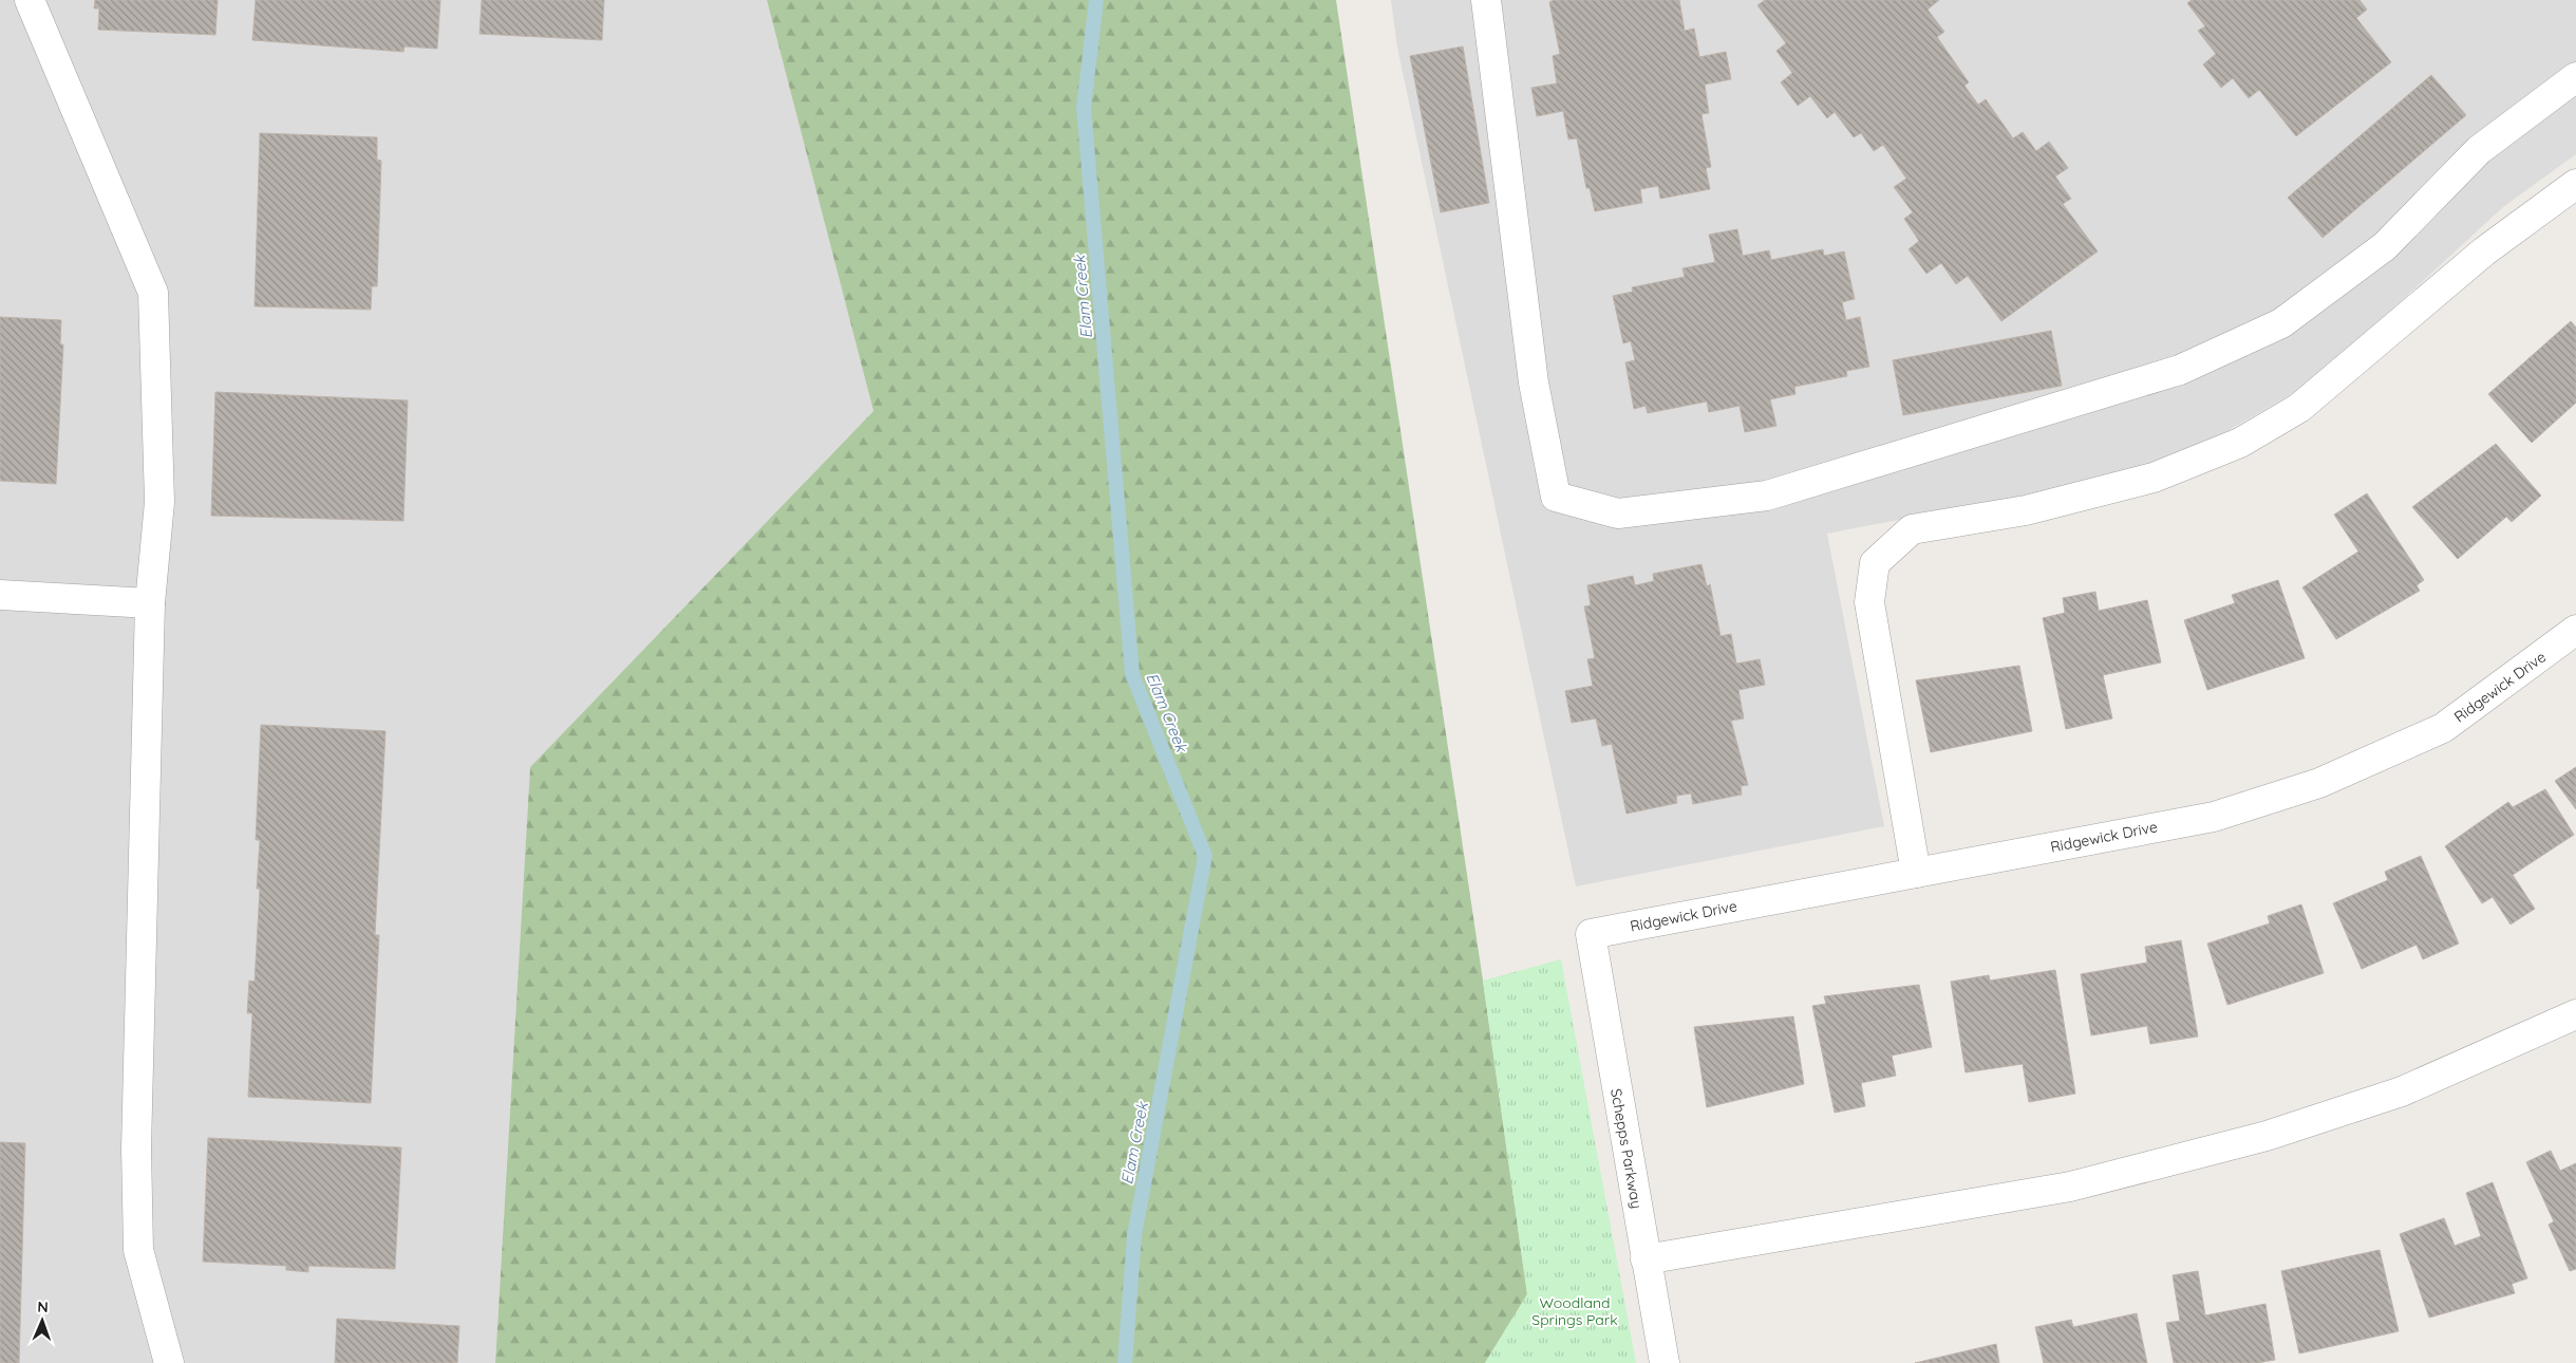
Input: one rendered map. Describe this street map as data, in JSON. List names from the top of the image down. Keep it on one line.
{"streets":{"street":["Ridgewick Drive","Schepps Parkway"]},"crossings":[["Ridgewick Drive","Schepps Parkway"]],"water":["Elam Creek"],"parks":["Woodland Springs Park"],"north":"top"}
